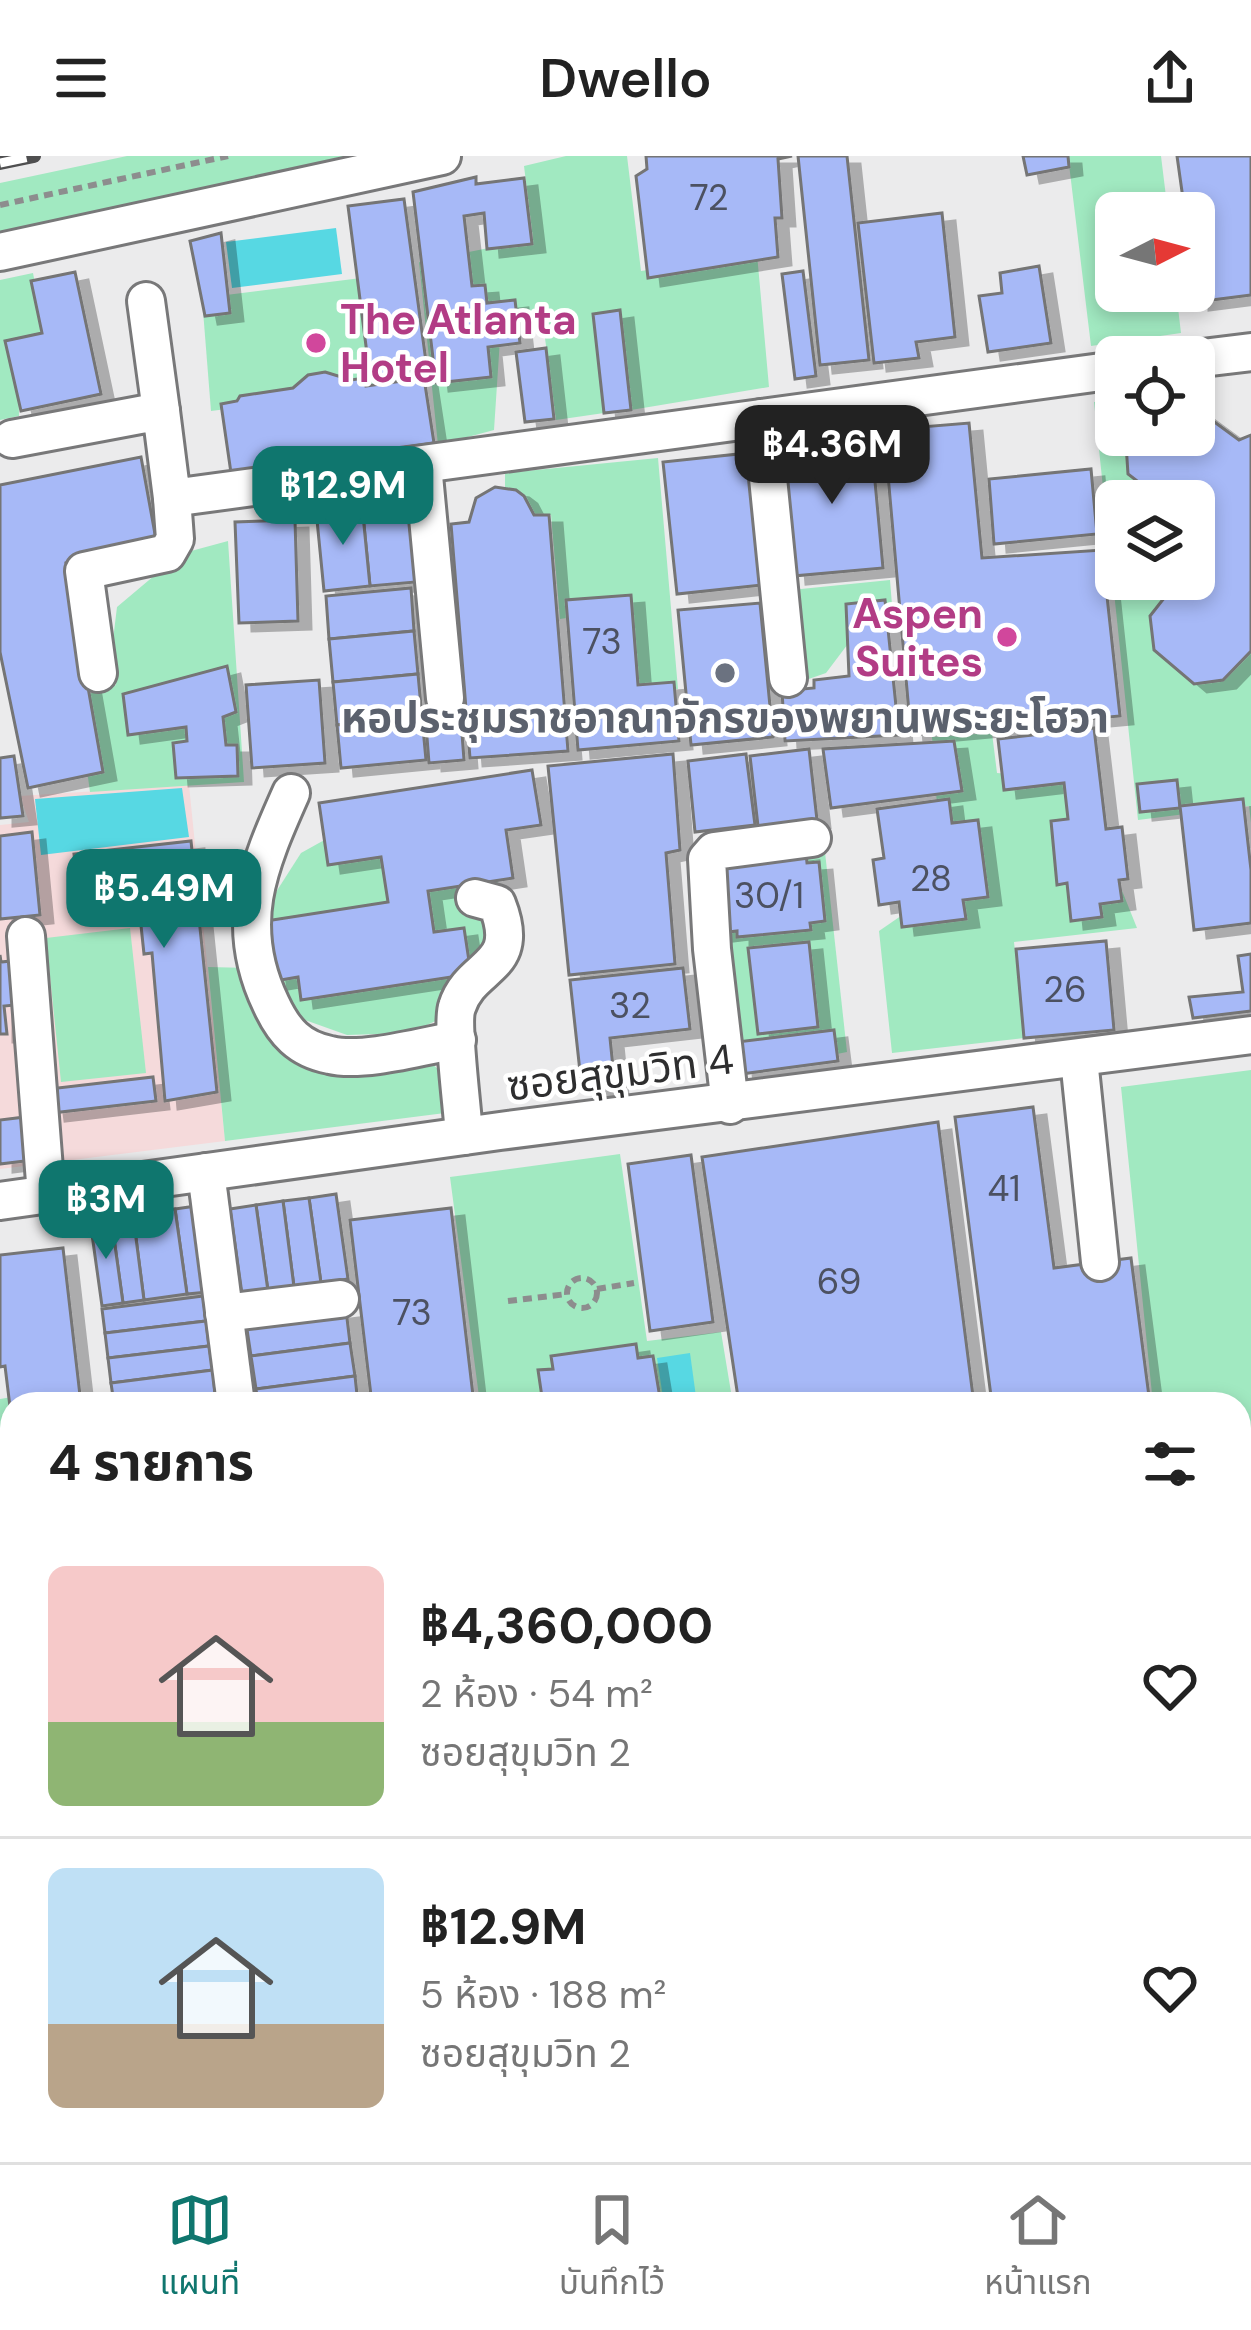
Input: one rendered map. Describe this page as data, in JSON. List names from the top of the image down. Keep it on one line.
{"streets":{"street":["ซอยสุขุมวิท 4"]},"places":["The Atlanta Hotel","Aspen Suites","หอประชุมราชอาณาจักรของพยานพระยะโฮวา"],"house_numbers":["72","73","28","30/1","26","32","41","69","73"],"north":"right","page":{"header":"Dwello","price":["฿4.36M","฿12.9M","฿5.49M","฿3M"],"heading":"4 รายการ","list":[{"name":"฿4,360,000","note":"2 ห้อง · 54 m² · ซอยสุขุมวิท 2"},{"name":"฿12.9M","note":"5 ห้อง · 188 m² · ซอยสุขุมวิท 2"}],"tabs":["แผนที่","บันทึกไว้","หน้าแรก"]}}
